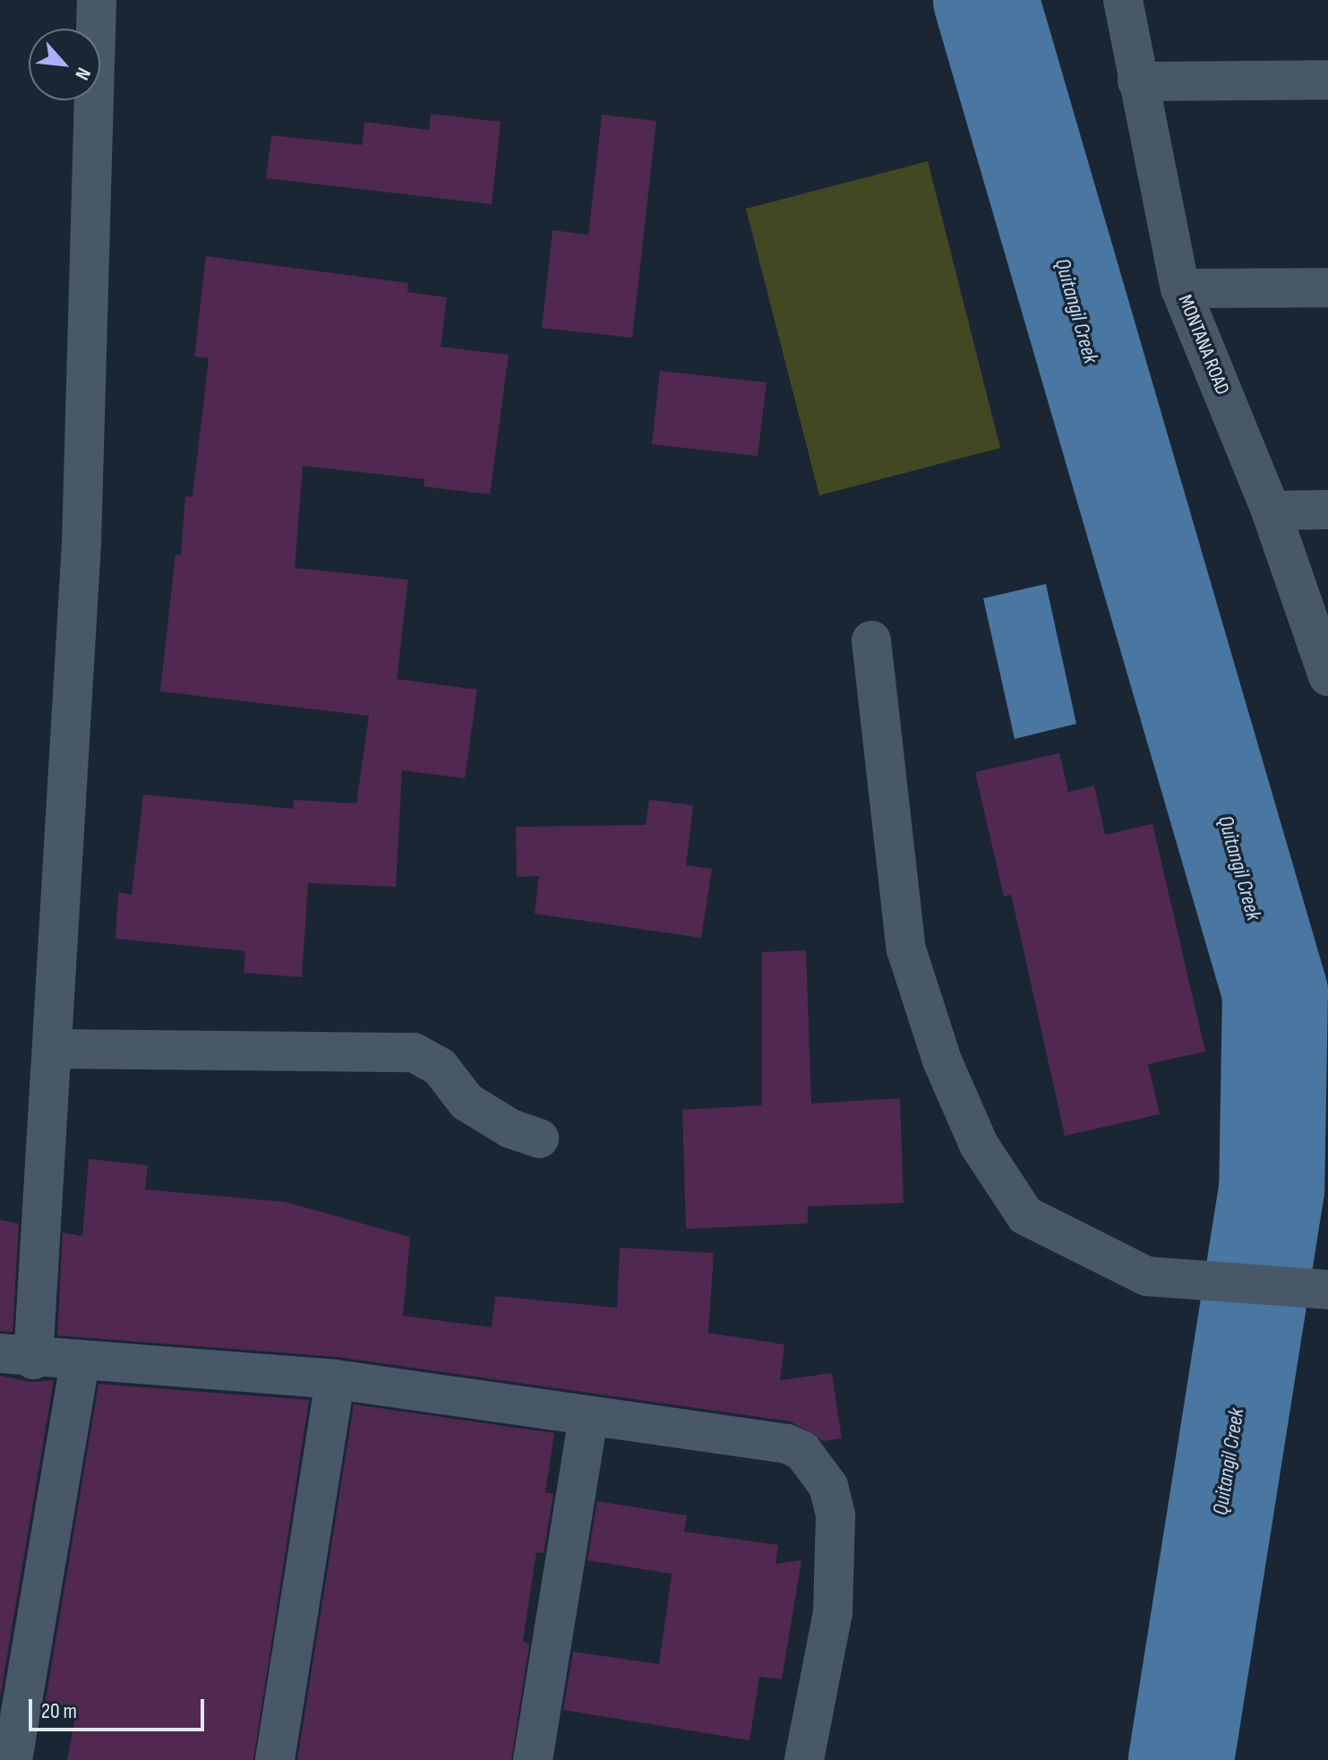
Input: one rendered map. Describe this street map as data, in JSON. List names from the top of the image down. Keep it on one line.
{"streets":{"street":["MONTANA ROAD"]},"water":["Quitangil Creek"],"scale_bar":"20 m","north":"bottom right"}
